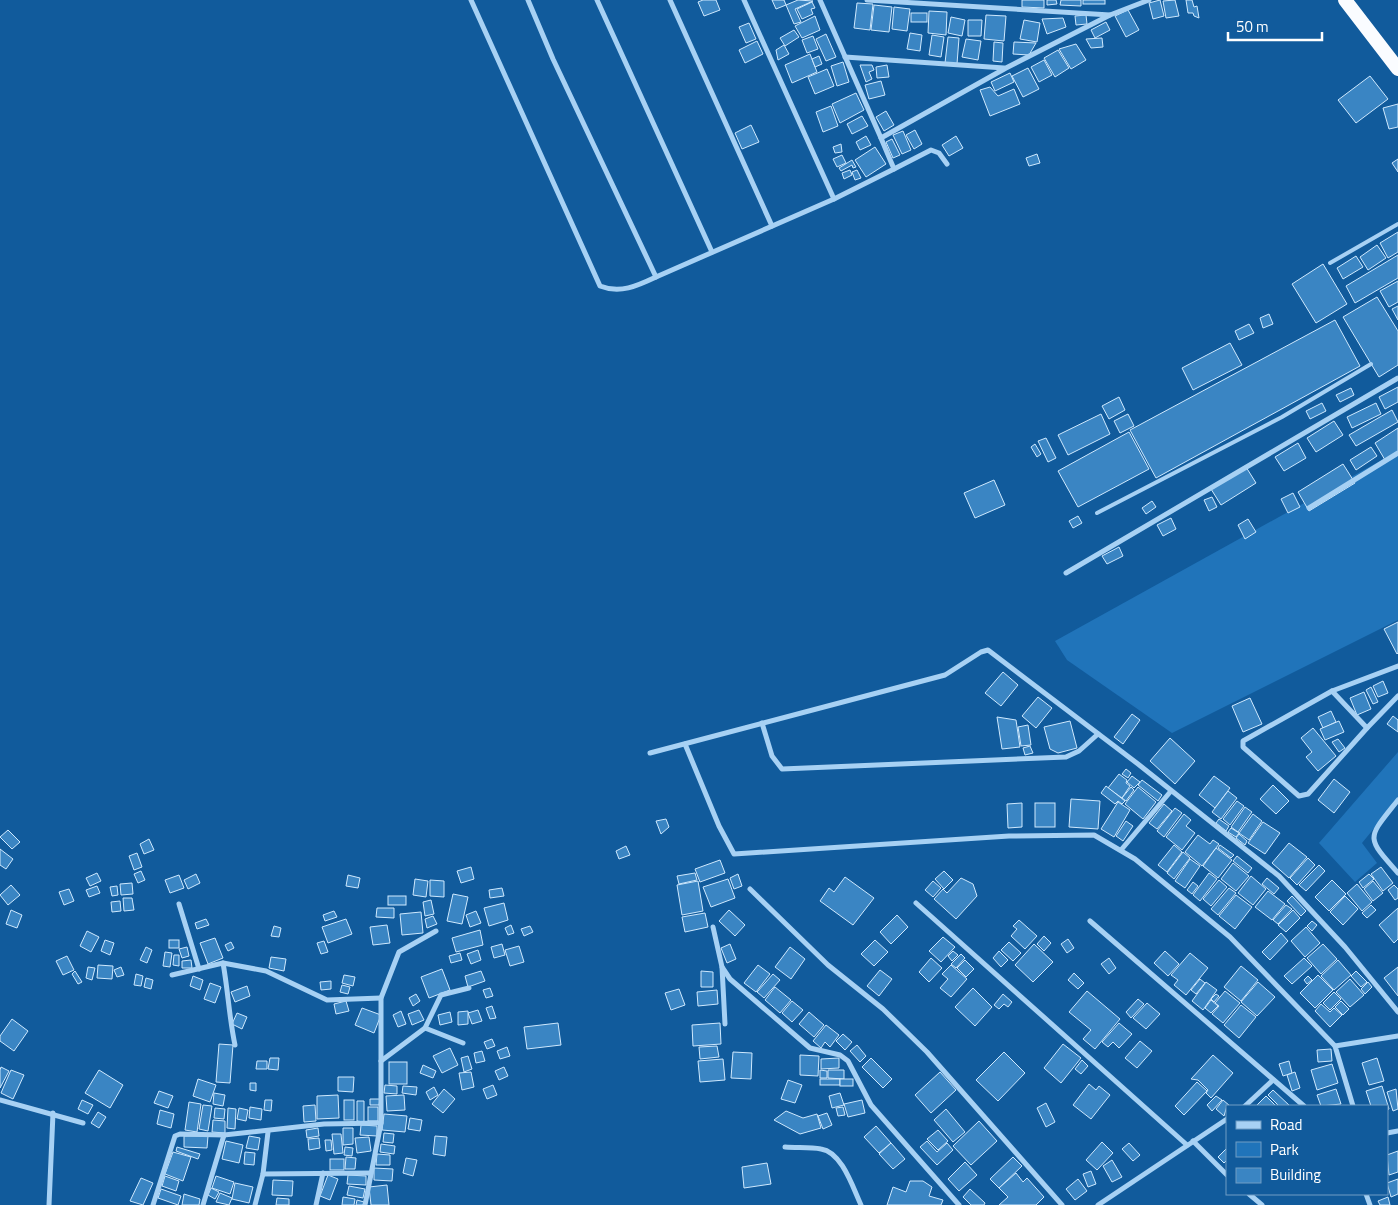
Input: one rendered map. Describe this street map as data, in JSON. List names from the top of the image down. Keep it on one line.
{"legend":["Road","Park","Building"],"scale_bar":"50 m"}
